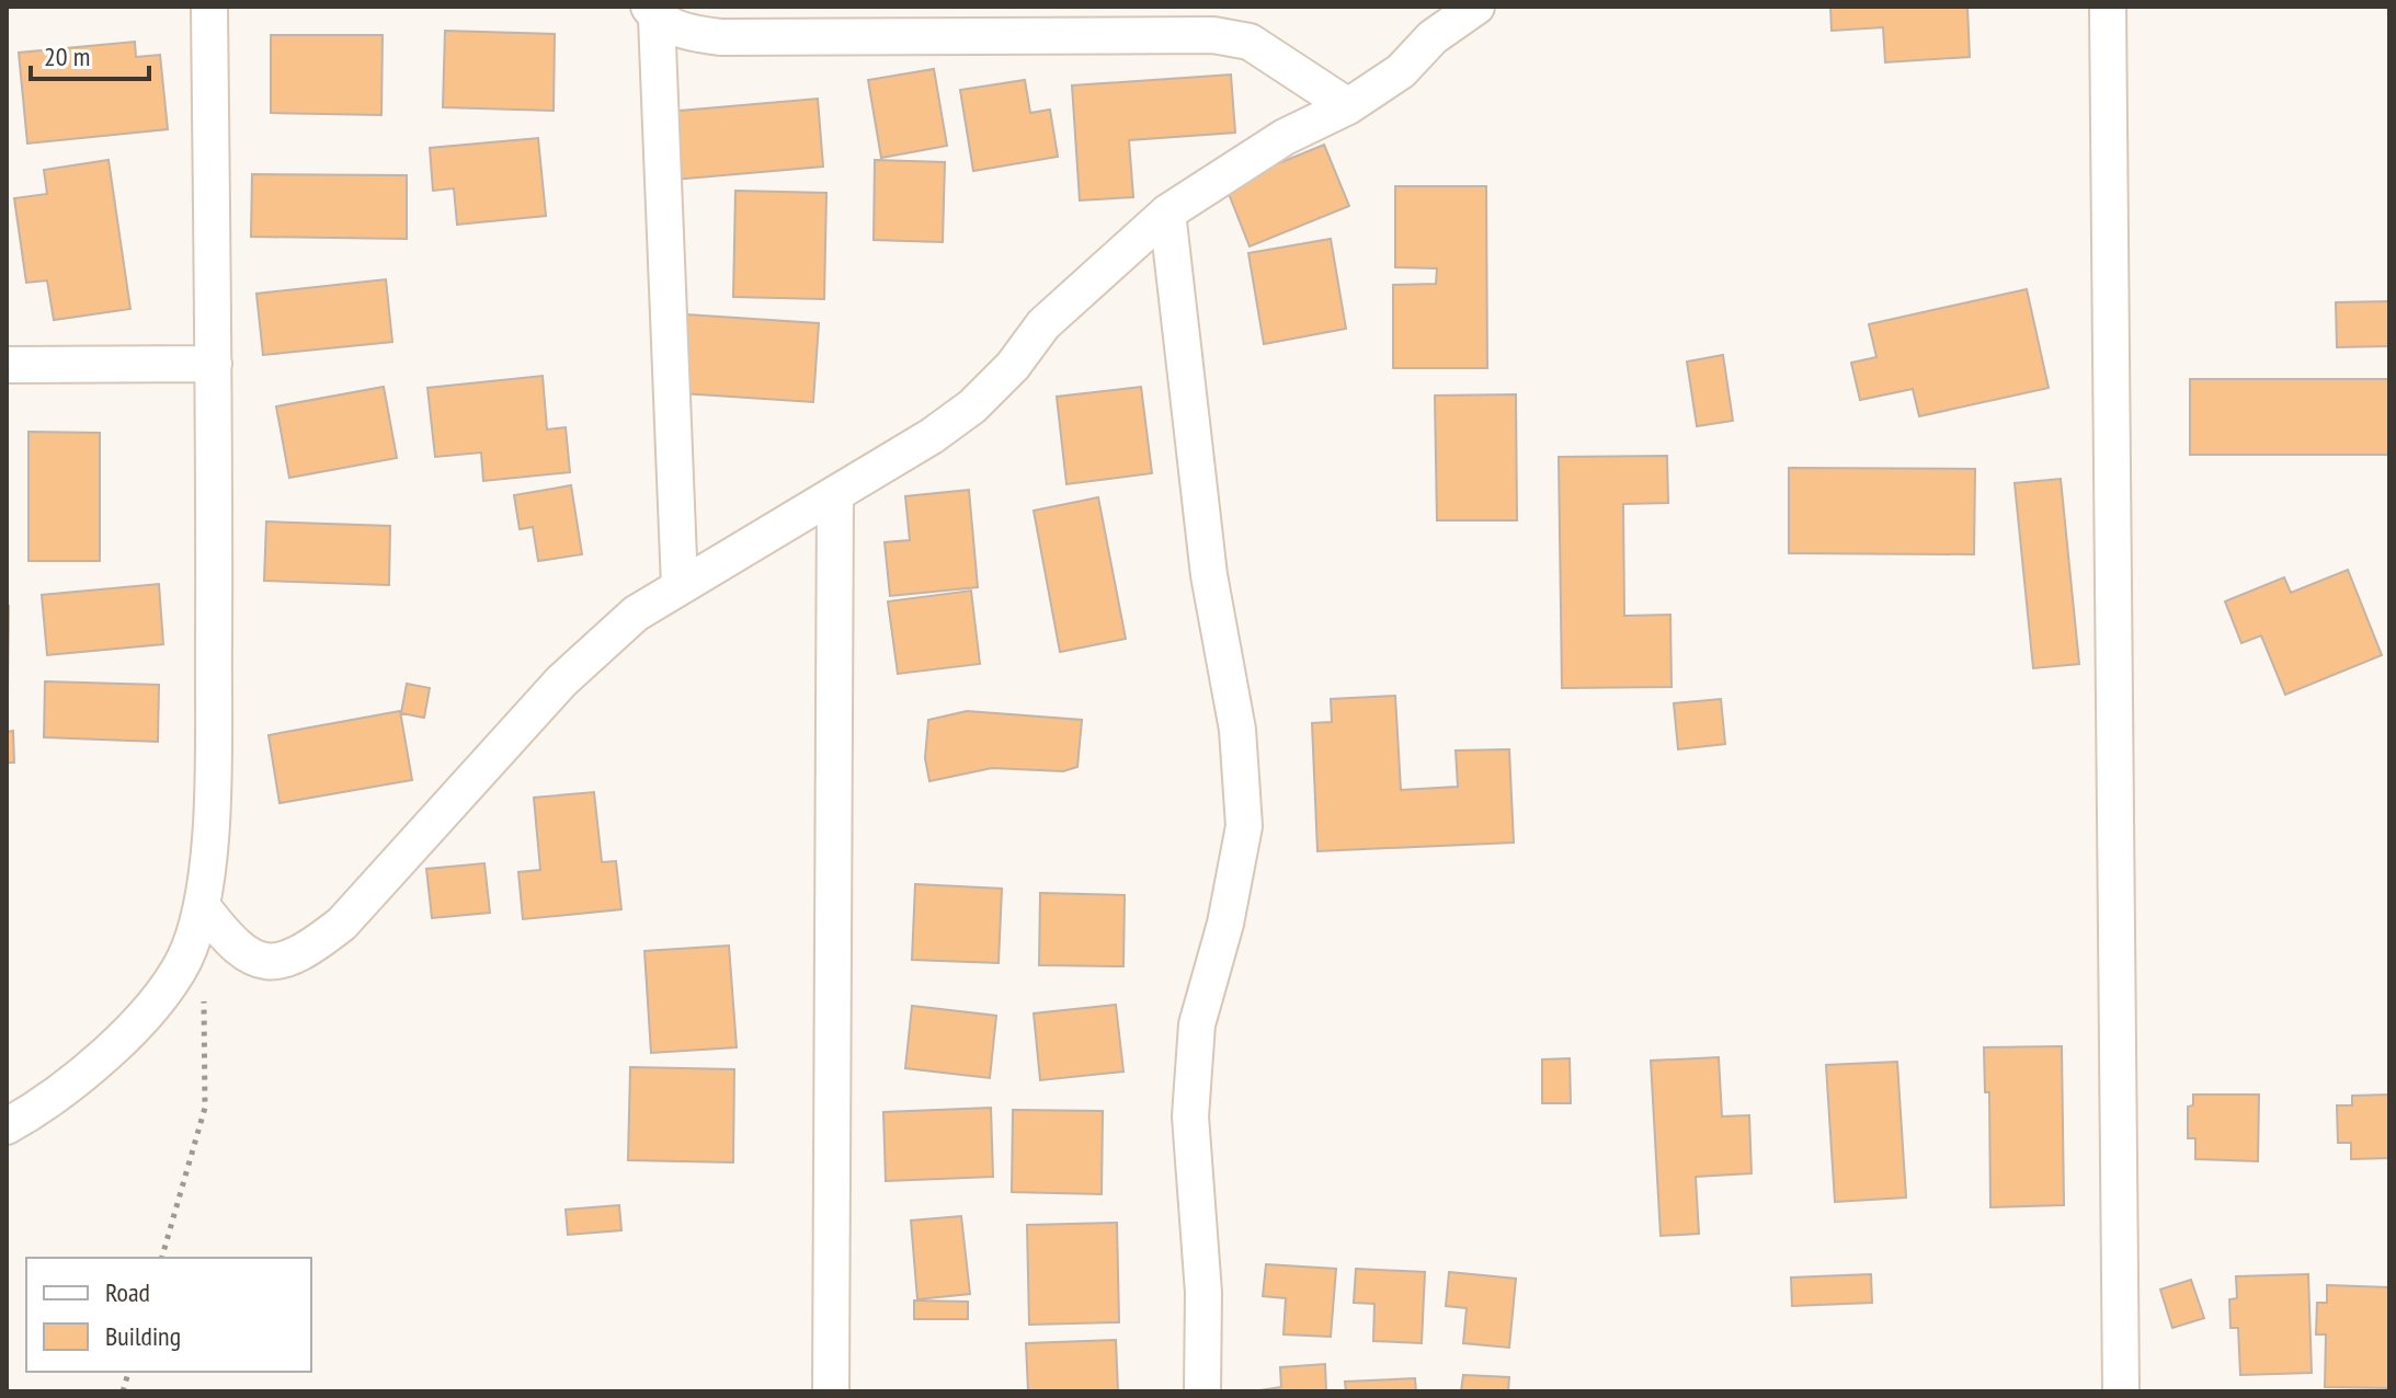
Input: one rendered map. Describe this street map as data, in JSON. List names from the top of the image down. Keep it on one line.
{"legend":["Road","Building"],"scale_bar":"20 m"}
